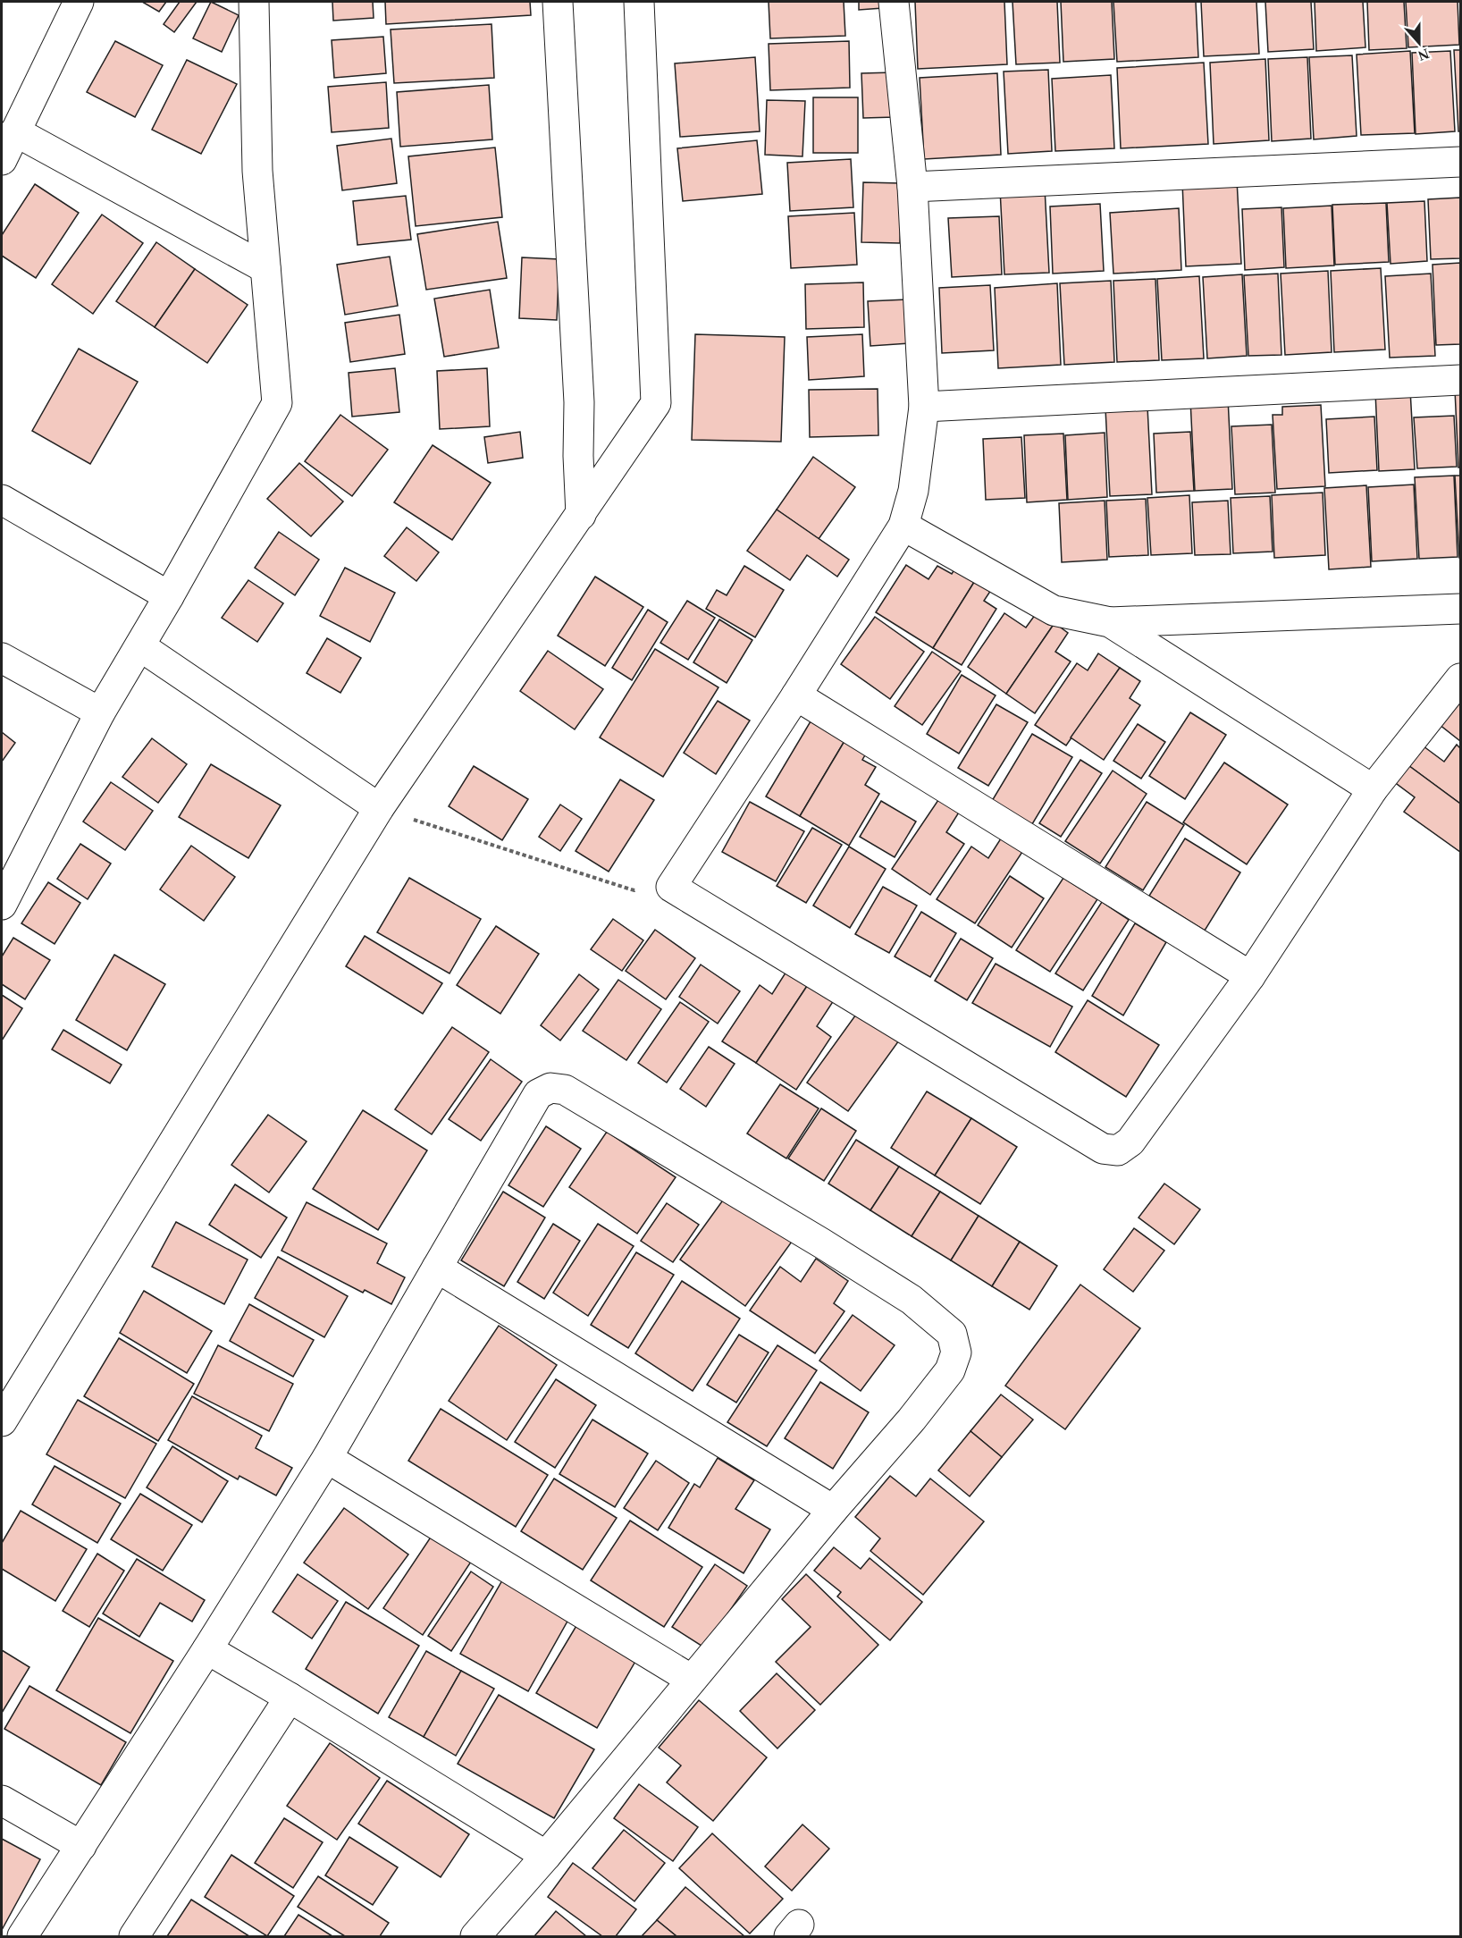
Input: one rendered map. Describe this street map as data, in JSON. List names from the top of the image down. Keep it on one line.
{"north":"bottom"}
